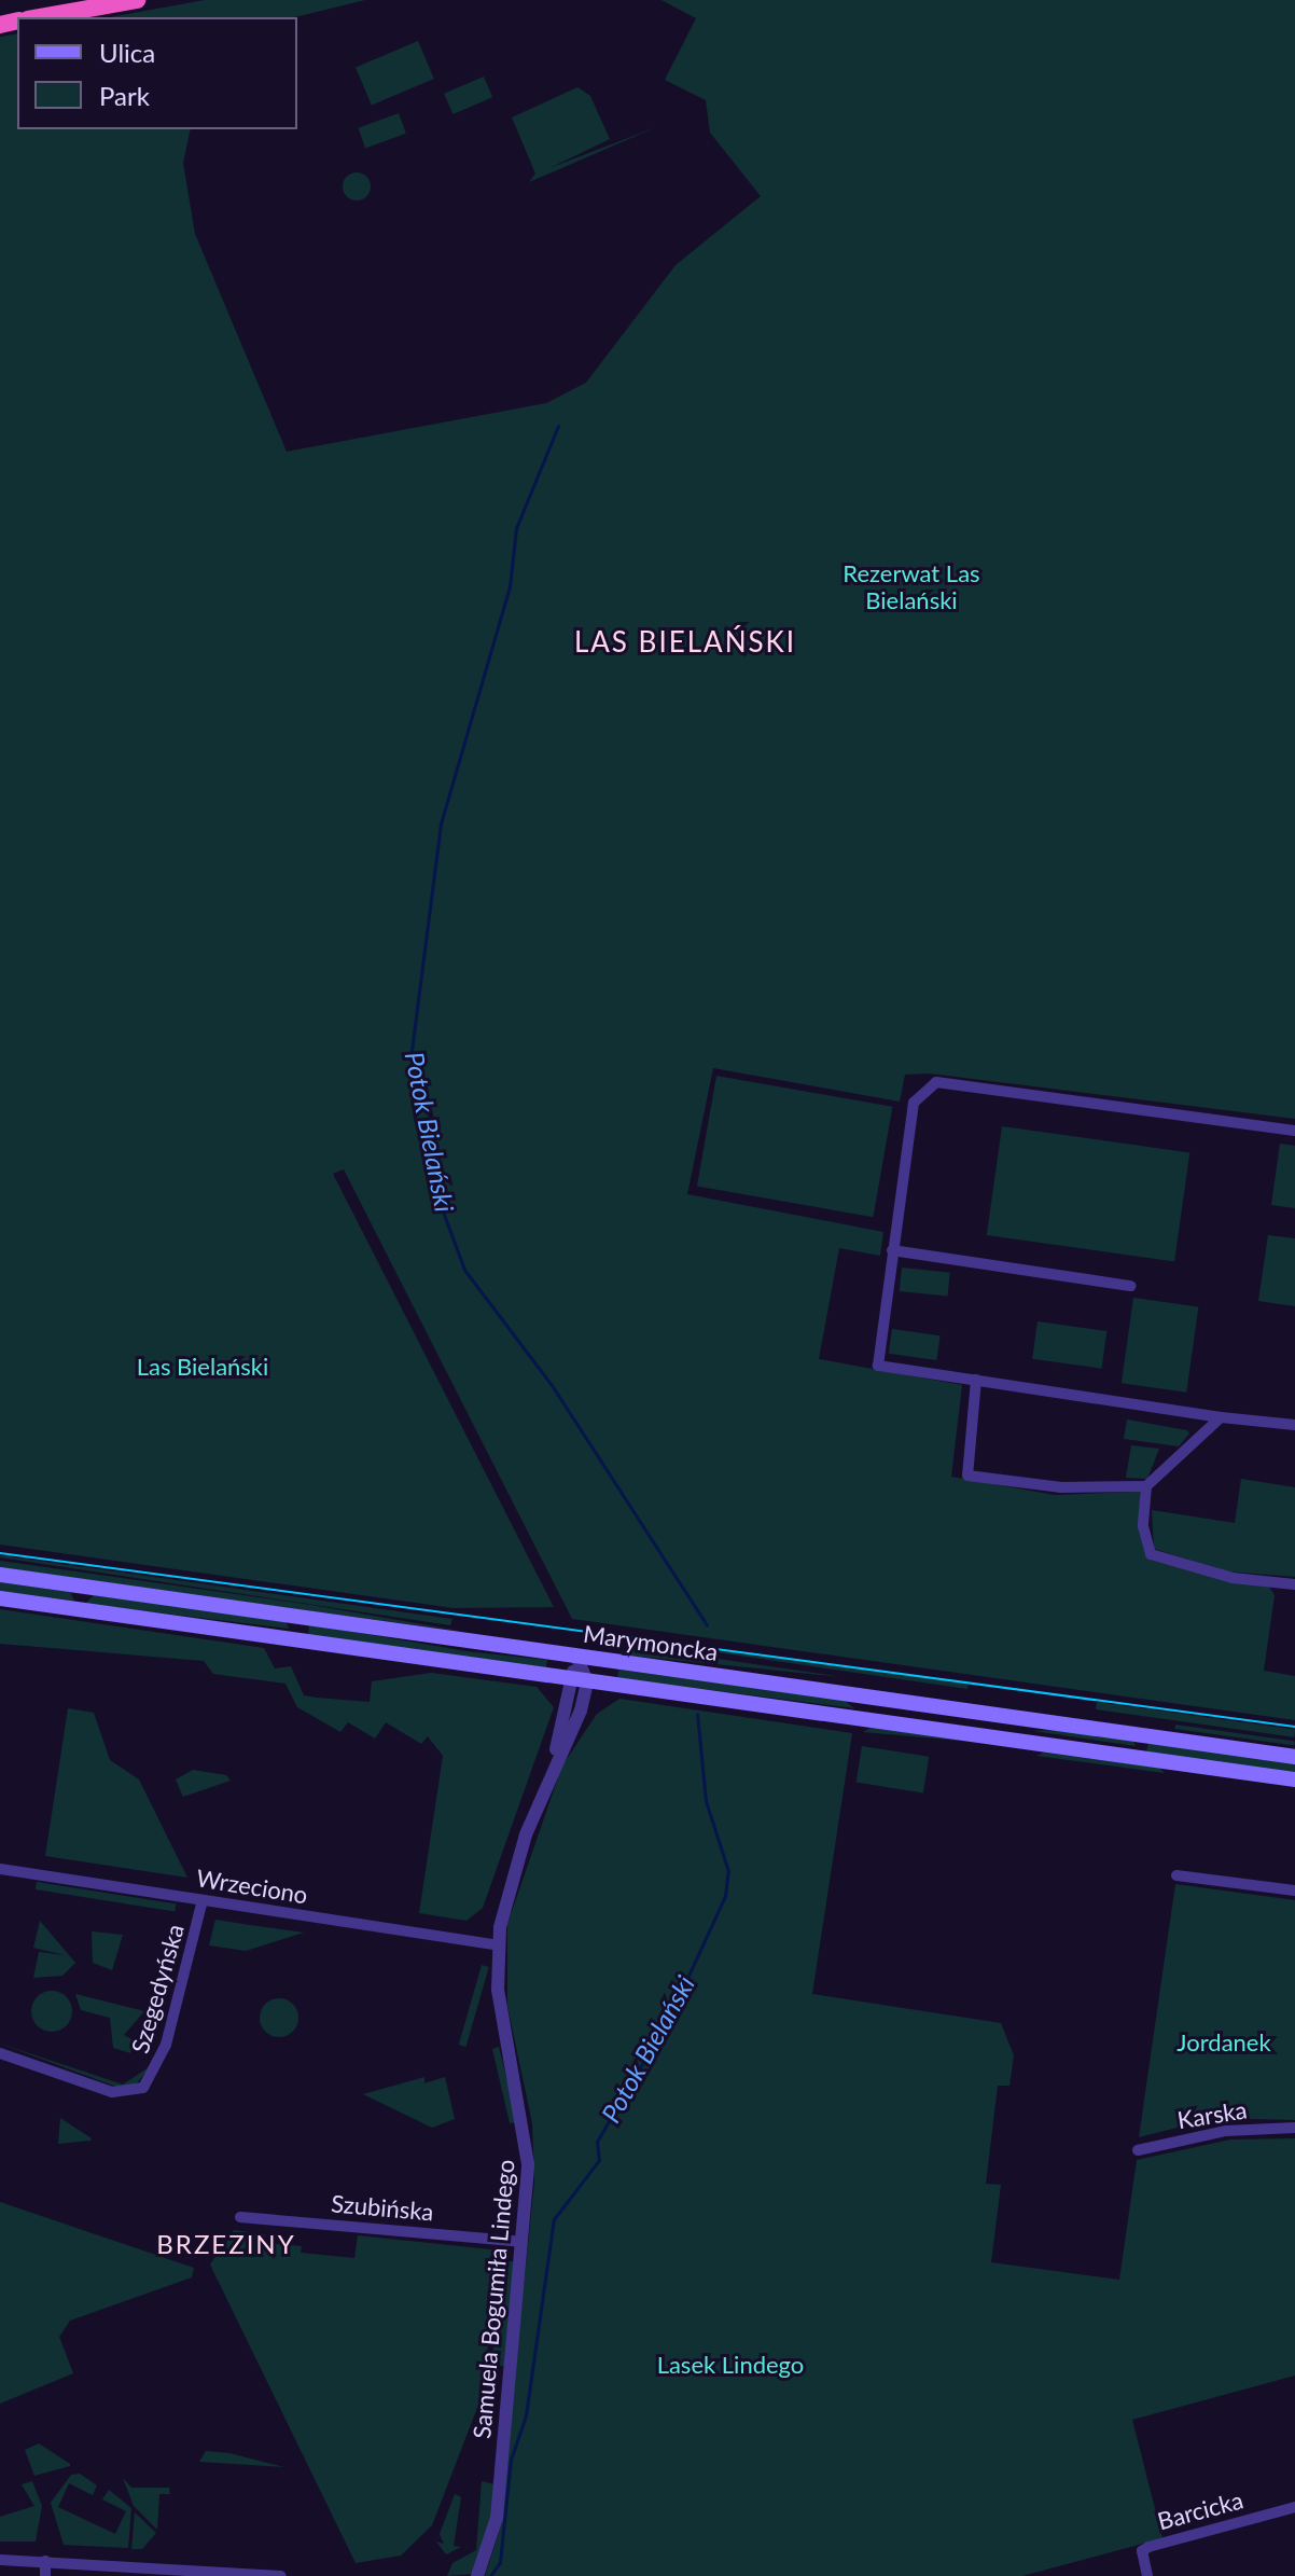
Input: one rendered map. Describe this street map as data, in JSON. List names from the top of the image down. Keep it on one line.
{"streets":{"main road":["Marymoncka"],"street":["Wrzeciono","Szegedyńska","Karska","Szubińska","Samuela Bogumiła Lindego","Barcicka"]},"crossings":[["Marymoncka","Samuela Bogumiła Lindego"],["Wrzeciono","Szegedyńska"],["Wrzeciono","Samuela Bogumiła Lindego"],["Szubińska","Samuela Bogumiła Lindego"]],"districts":["LAS BIELAŃSKI","BRZEZINY"],"water":["Potok Bielański"],"parks":["Rezerwat Las Bielański","Las Bielański","Jordanek","Lasek Lindego"],"legend":["Ulica","Park"]}
